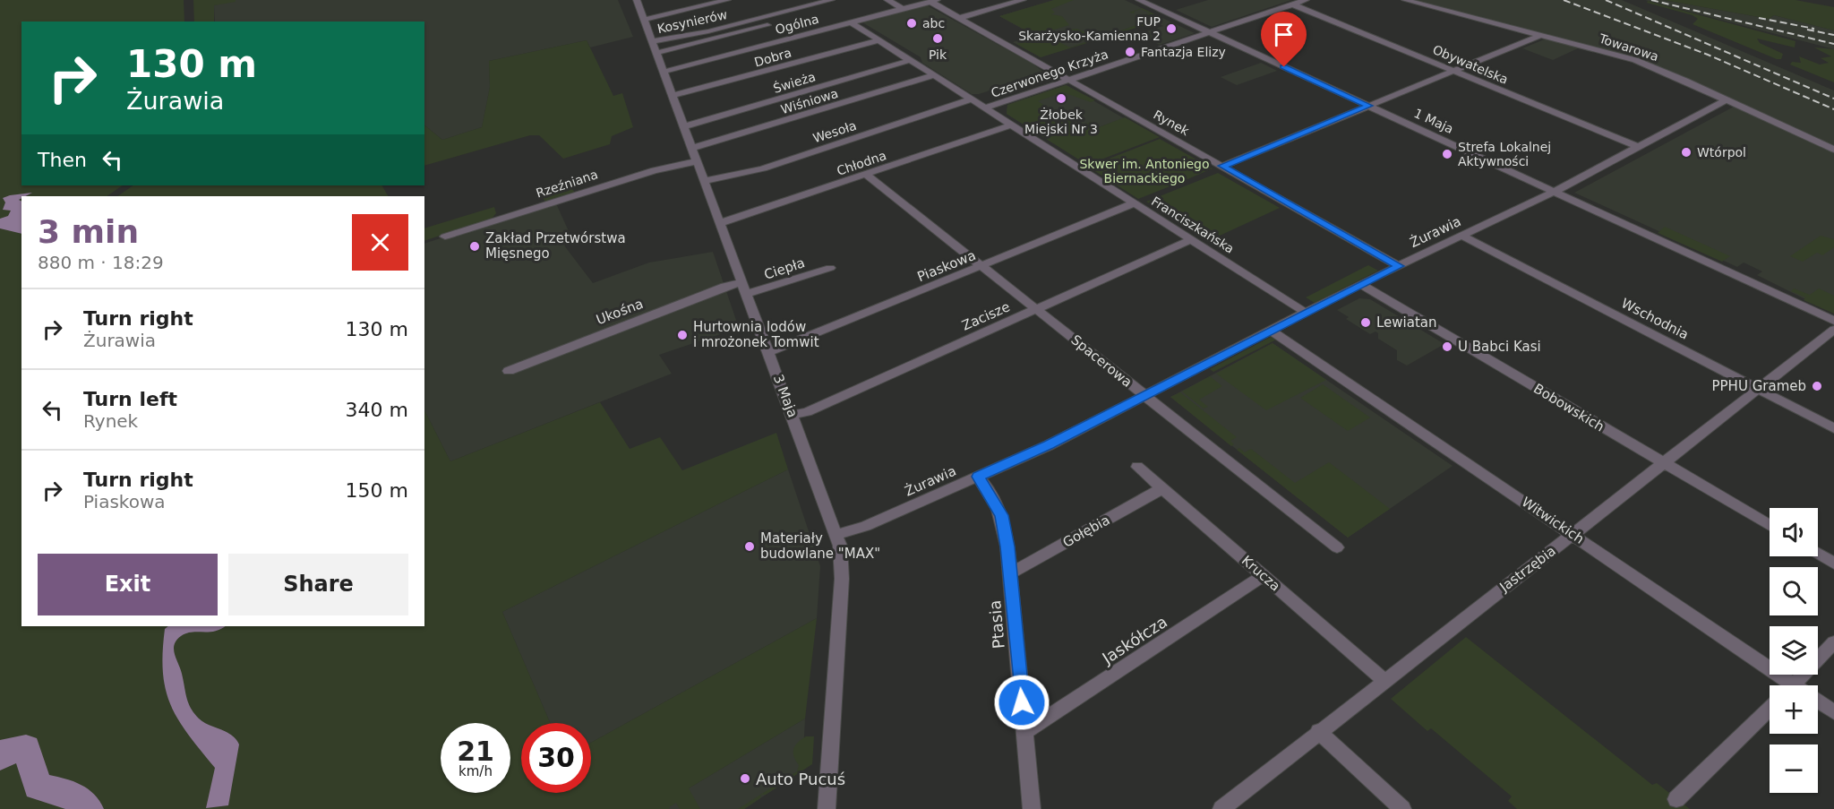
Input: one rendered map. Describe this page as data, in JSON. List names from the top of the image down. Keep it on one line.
{"streets":{"street":["Kosynierów","Ogólna","Towarowa","Dobra","Obywatelska","Czerwonego Krzyża","Świeża","Wiśniowa","1 Maja","Rynek","Wesoła","Chłodna","Rzeźniana","Franciszkańska","Żurawia","Piaskowa","Ciepła","Ukośna","Zacisze","Wschodnia","Spacerowa","3 Maja","Bobowskich","Witwickich","Gołębia","Jastrzębia","Krucza","Ptasia","Jaskółcza"]},"crossings":[["Kosynierów","3 Maja"],["Ogólna","Rynek"],["Ogólna","3 Maja"],["Towarowa","Żurawia"],["Dobra","3 Maja"],["Obywatelska","Czerwonego Krzyża"],["Obywatelska","Żurawia"],["Czerwonego Krzyża","1 Maja"],["Czerwonego Krzyża","Rynek"],["Czerwonego Krzyża","Franciszkańska"],["Świeża","3 Maja"],["Wiśniowa","3 Maja"],["1 Maja","Żurawia"],["Rynek","Żurawia"],["Wesoła","3 Maja"],["Chłodna","Franciszkańska"],["Chłodna","Spacerowa"],["Chłodna","3 Maja"],["Rzeźniana","3 Maja"],["Franciszkańska","Żurawia"],["Franciszkańska","Piaskowa"],["Franciszkańska","Zacisze"],["Żurawia","Wschodnia"],["Żurawia","Spacerowa"],["Żurawia","3 Maja"],["Żurawia","Bobowskich"],["Żurawia","Witwickich"],["Żurawia","Ptasia"],["Piaskowa","Spacerowa"],["Piaskowa","3 Maja"],["Ciepła","3 Maja"],["Ukośna","3 Maja"],["Zacisze","Spacerowa"],["Zacisze","3 Maja"],["Wschodnia","Jastrzębia"],["Bobowskich","Jastrzębia"],["Witwickich","Jastrzębia"],["Gołębia","Krucza"],["Gołębia","Ptasia"],["Jastrzębia","Krucza"],["Krucza","Jaskółcza"],["Ptasia","Jaskółcza"]],"parks":["Skwer im. Antoniego Biernackiego"],"places":["abc","FUP Skarżysko-Kamienna 2","Pik","Fantazja Elizy","Żłobek Miejski Nr 3","Wtórpol","Strefa Lokalnej Aktywności","Zakład Przetwórstwa Mięsnego","Lewiatan","Hurtownia lodów i mrożonek Tomwit","U Babci Kasi","PPHU Grameb","Materiały budowlane \"MAX\"","Auto Pucuś"],"page":{"turn":["130 m","Żurawia"],"then":"Then","heading":["3 min","880 m · 18:29"],"list":[{"name":"Turn right","note":"Żurawia","value":"130 m"},{"name":"Turn left","note":"Rynek","value":"340 m"},{"name":"Turn right","note":"Piaskowa","value":"150 m"}],"map_buttons":["+","−"],"buttons":["Exit","Share"],"speed":"21 km/h","limit":"30"}}
